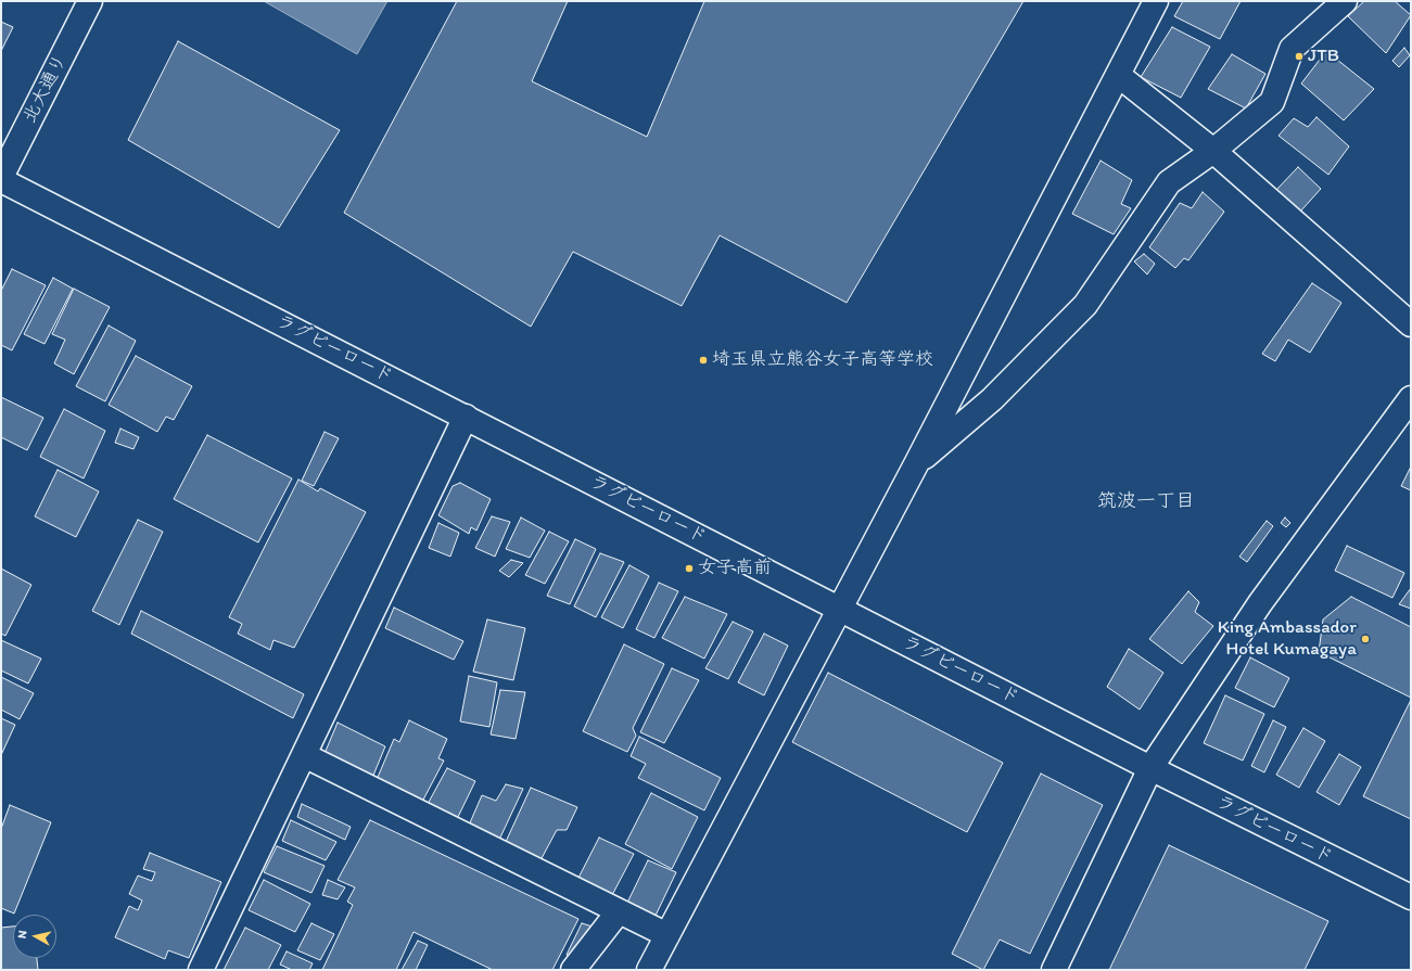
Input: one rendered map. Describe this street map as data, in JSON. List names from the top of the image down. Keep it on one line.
{"streets":{"street":["北大通り","ラグビーロード"]},"districts":["筑波一丁目"],"places":["JTB","埼玉県立熊谷女子高等学校","女子高前","King Ambassador Hotel Kumagaya"],"north":"left"}
